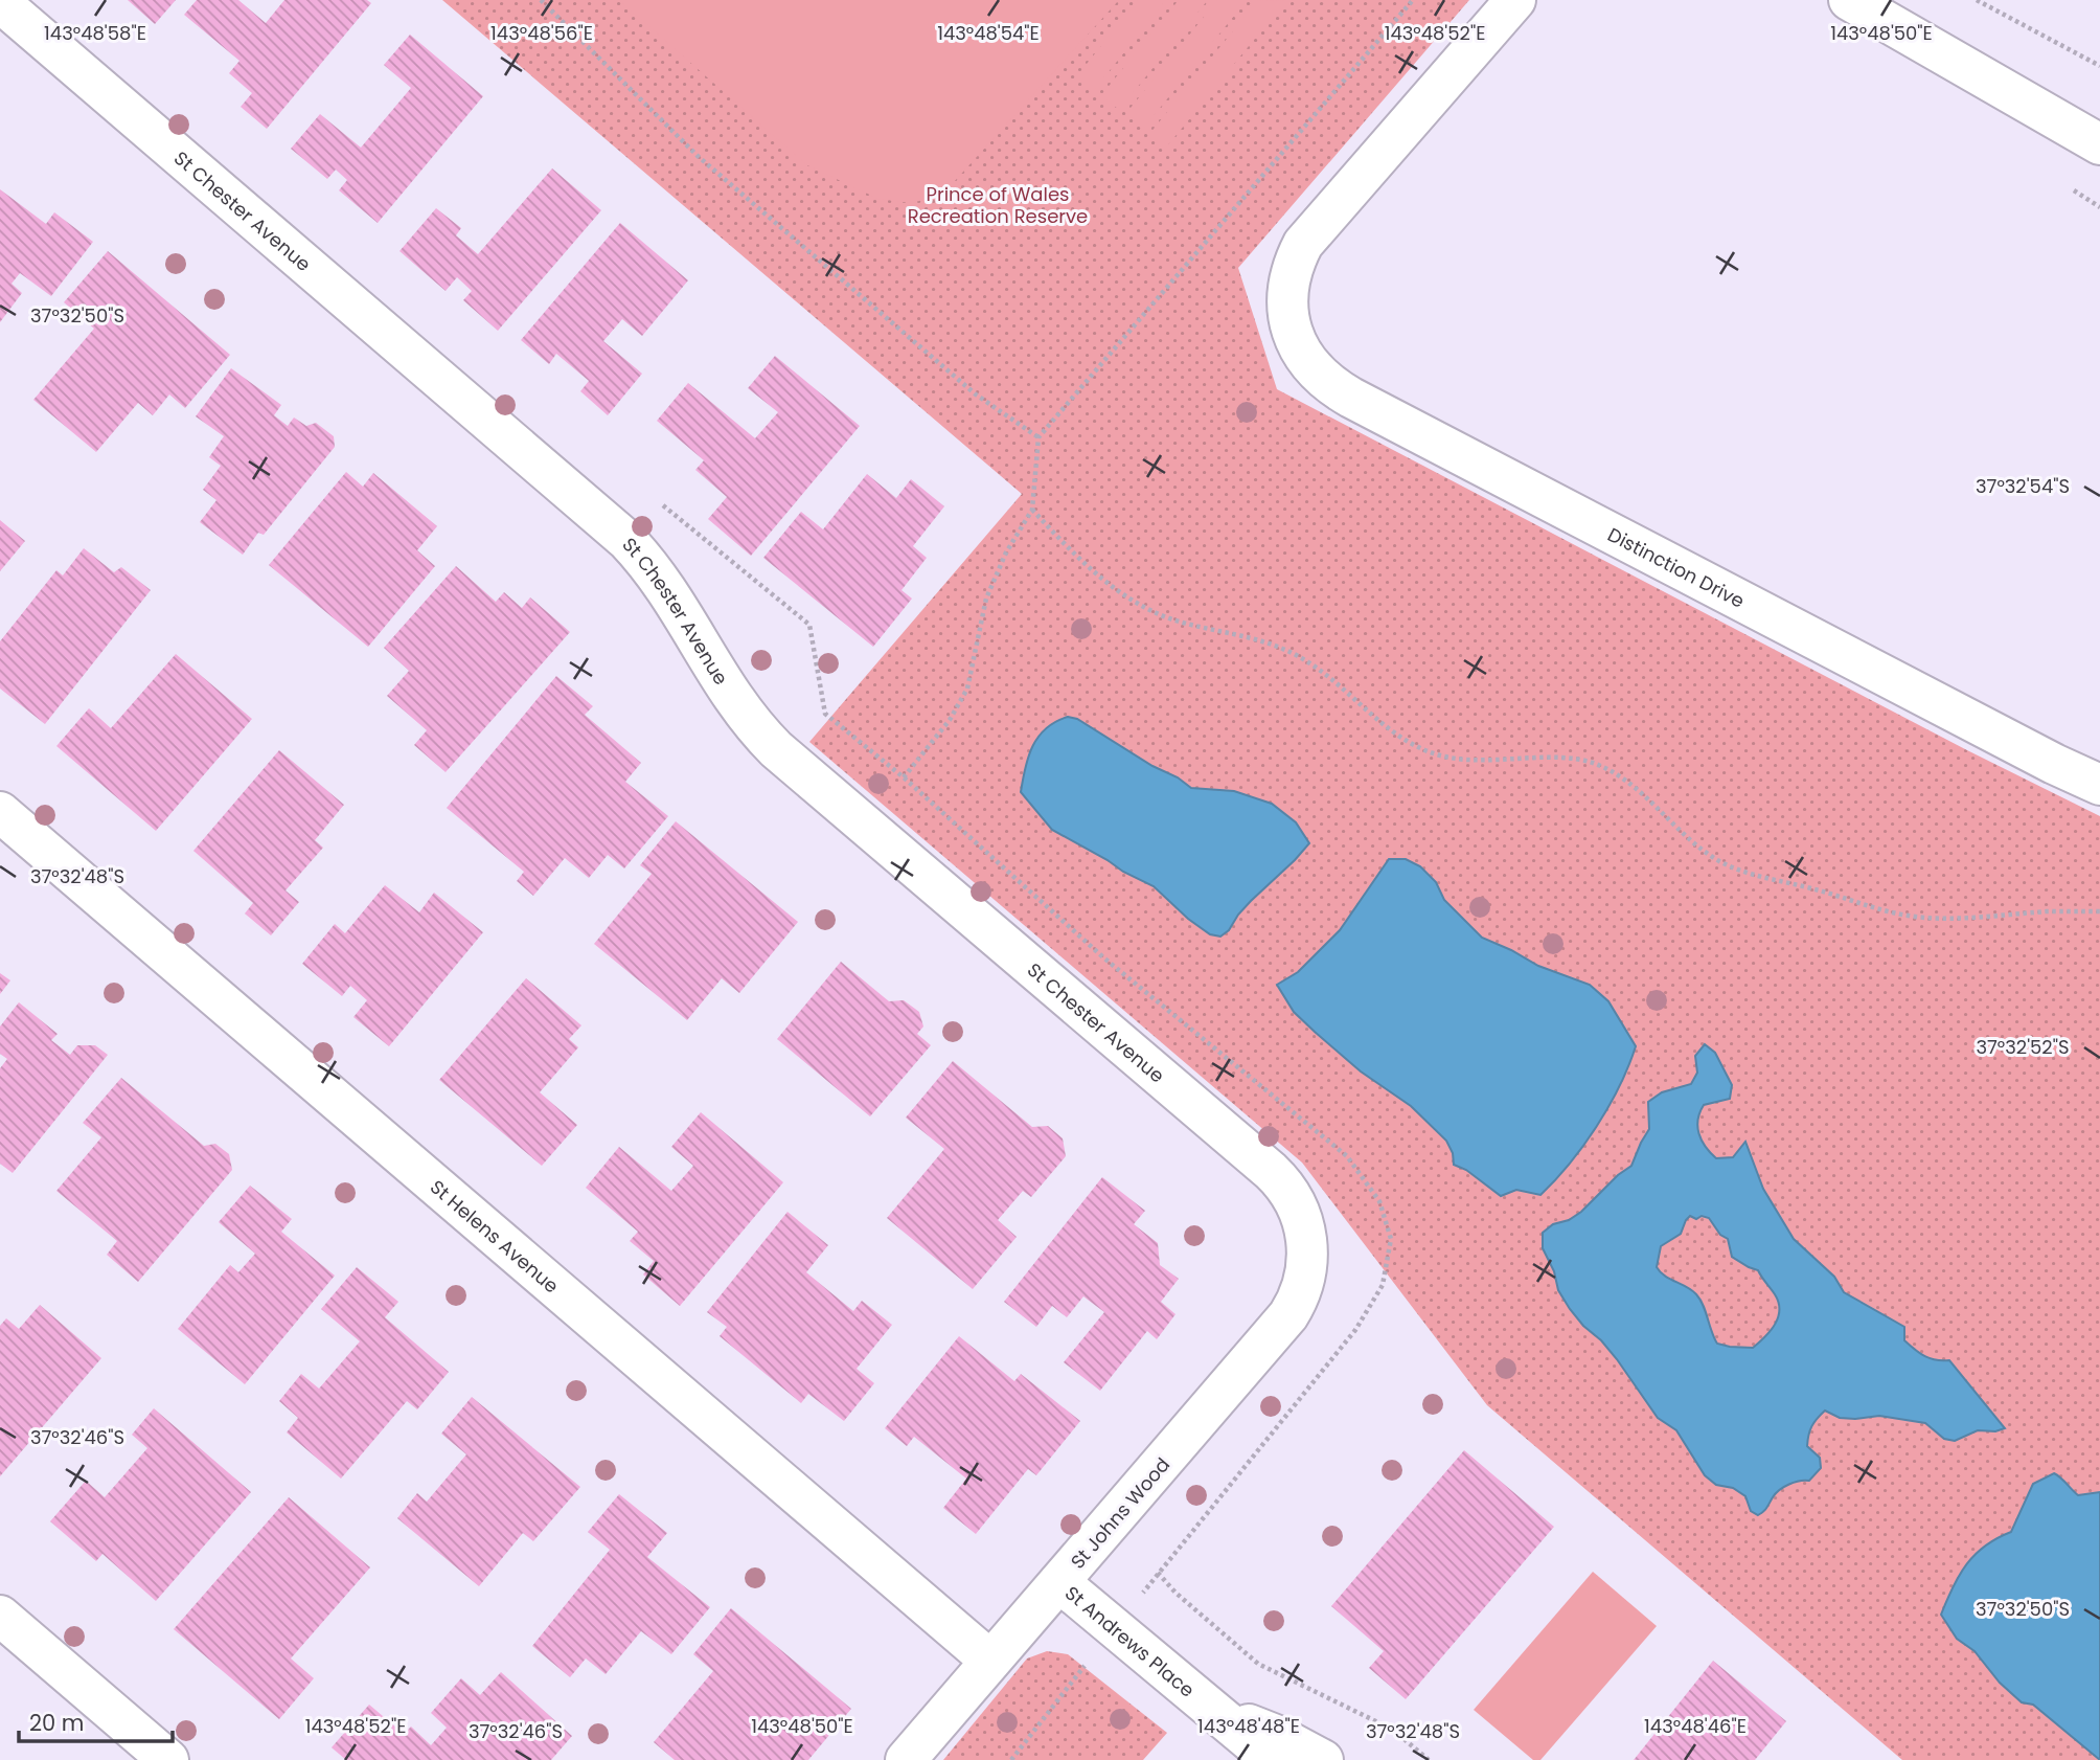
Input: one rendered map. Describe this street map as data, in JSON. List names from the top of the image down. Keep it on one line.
{"streets":{"street":["St Chester Avenue","Distinction Drive","St Helens Avenue","St Johns Wood","St Andrews Place"]},"crossings":[["St Chester Avenue","St Johns Wood"],["St Helens Avenue","St Johns Wood"],["St Johns Wood","St Andrews Place"]],"parks":["Prince of Wales Recreation Reserve"],"scale_bar":"20 m","coordinates":["143°48'58\"E","143°48'56\"E","143°48'54\"E","143°48'52\"E","143°48'50\"E","37°32'50\"S","37°32'54\"S","37°32'48\"S","37°32'52\"S","37°32'46\"S","143°48'48\"E","143°48'46\"E"]}
